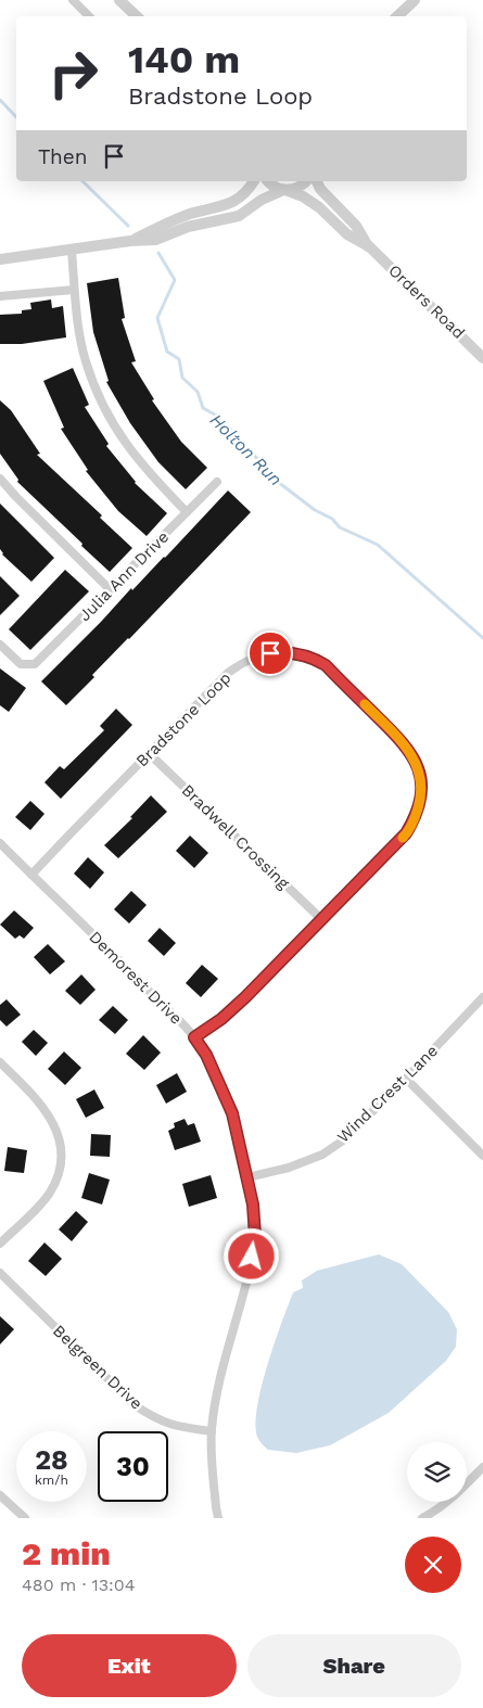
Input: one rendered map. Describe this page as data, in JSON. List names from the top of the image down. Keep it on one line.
{"streets":{"street":["Orders Road","Julia Ann Drive","Bradstone Loop","Bradwell Crossing","Demorest Drive","Wind Crest Lane","Belgreen Drive"]},"crossings":[["Bradstone Loop","Bradwell Crossing"],["Bradstone Loop","Demorest Drive"],["Demorest Drive","Wind Crest Lane"],["Demorest Drive","Belgreen Drive"]],"water":["Holton Run"],"page":{"turn":["140 m","Bradstone Loop"],"then":"Then","speed":"28 km/h","limit":"30","heading":["2 min","480 m · 13:04"],"buttons":["Exit","Share"]}}
